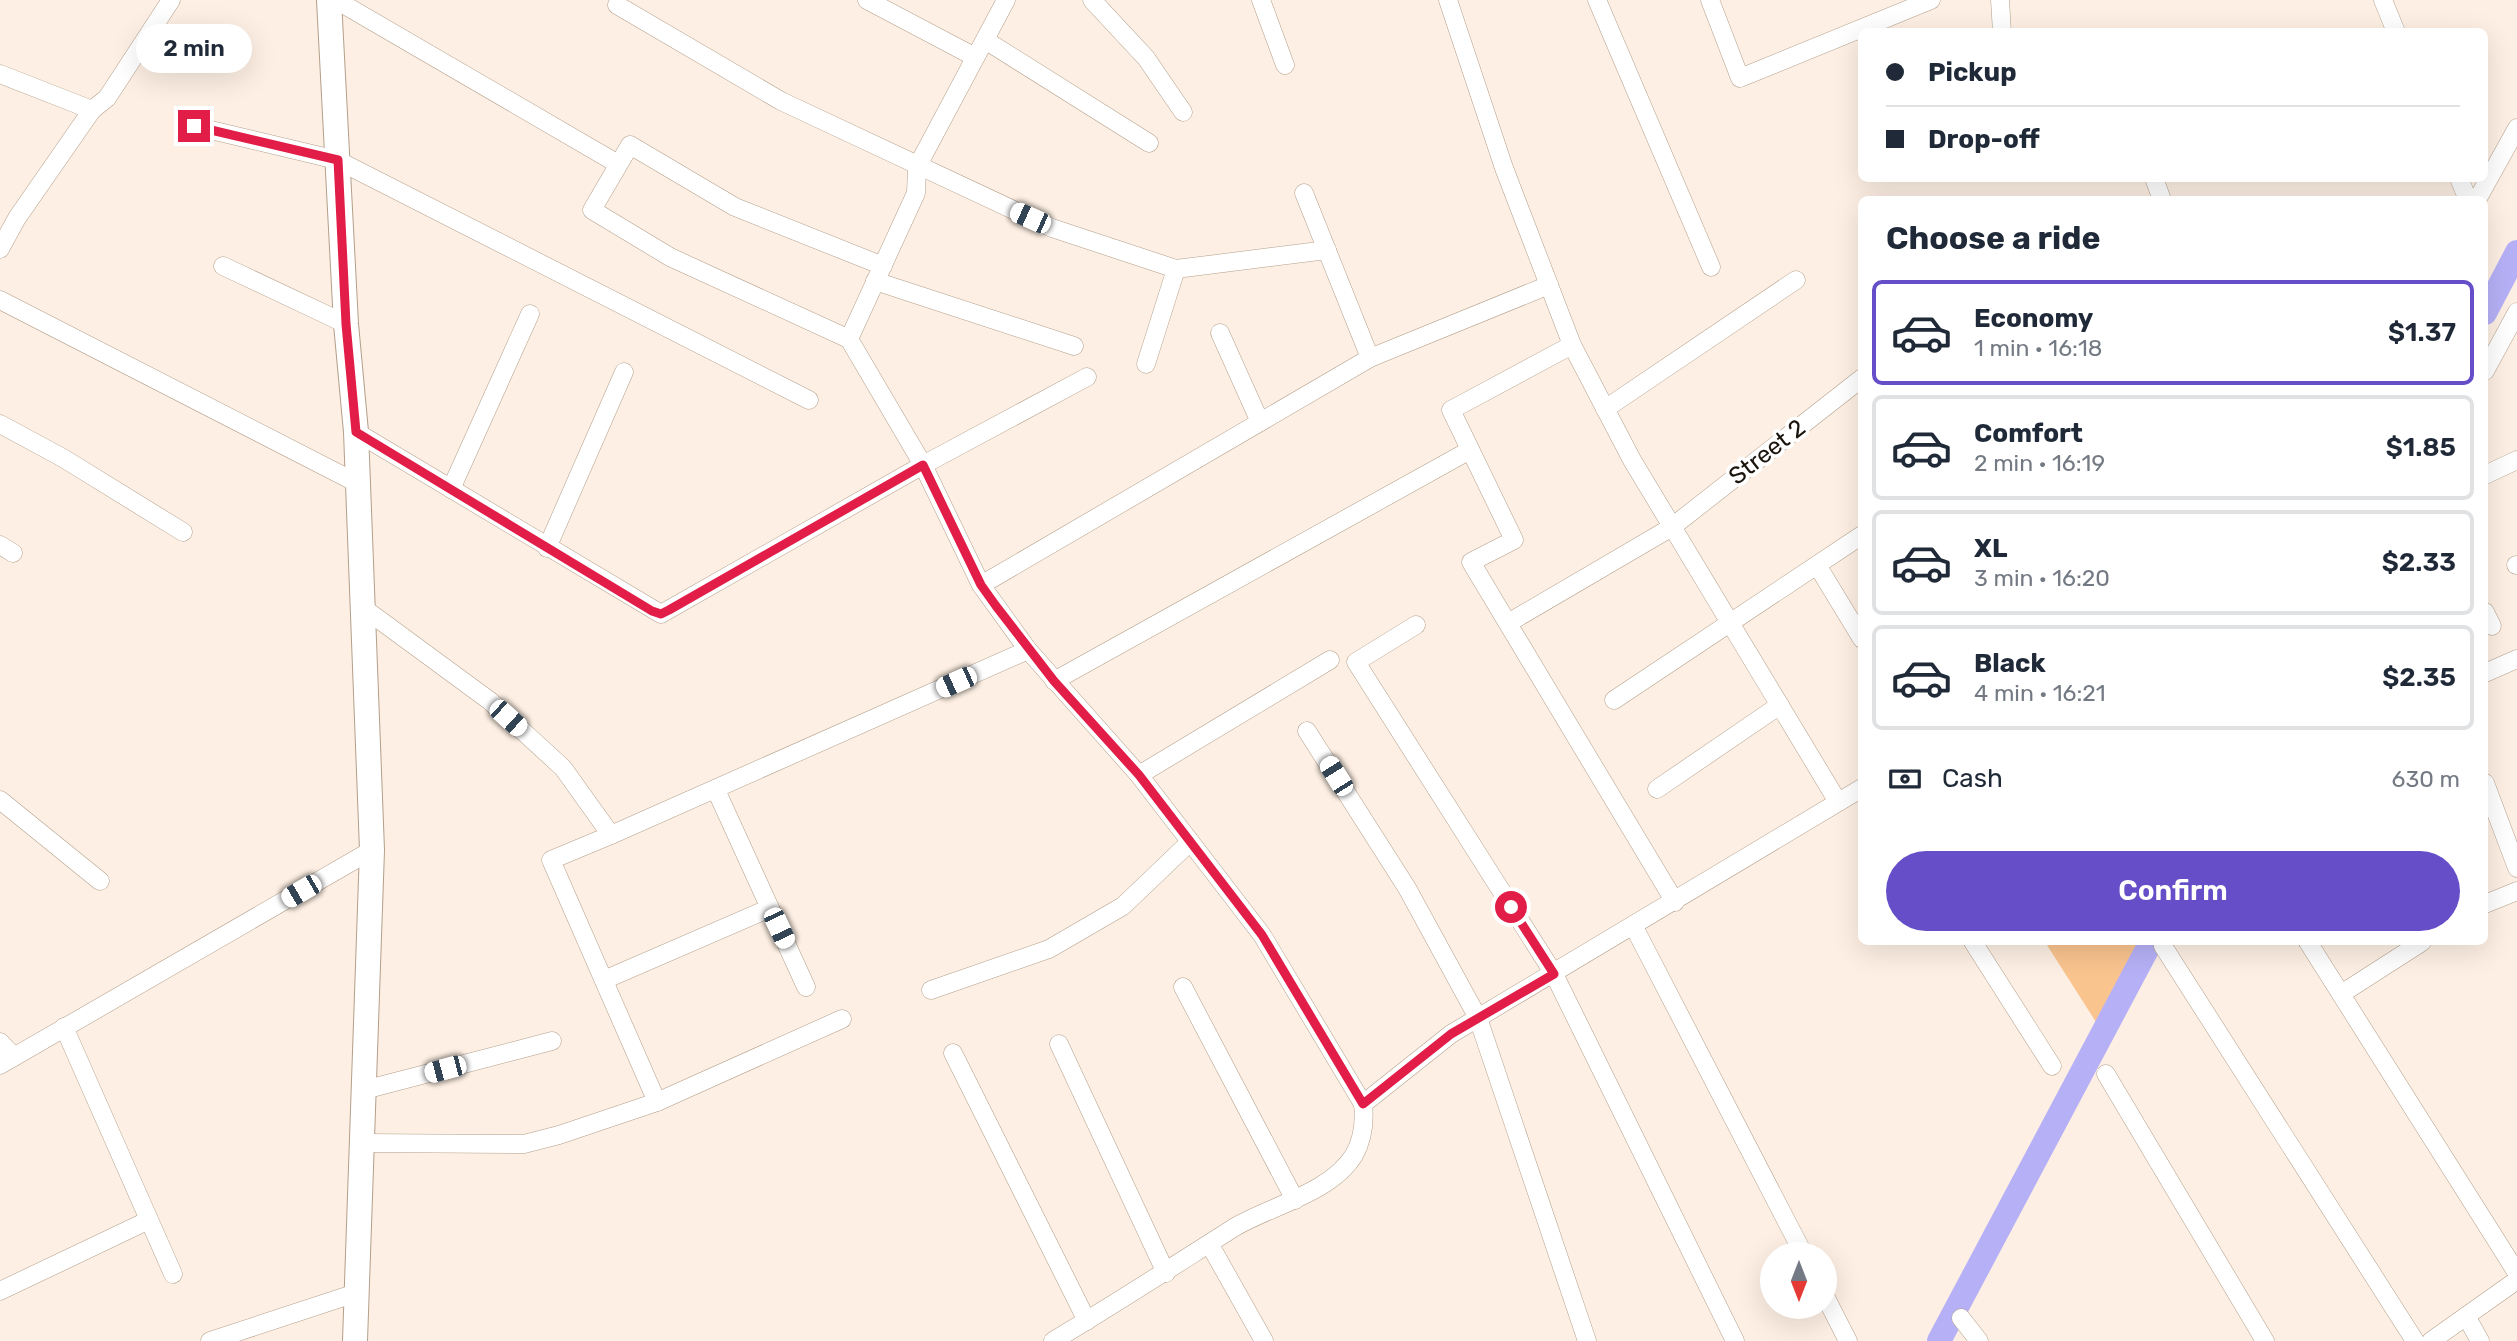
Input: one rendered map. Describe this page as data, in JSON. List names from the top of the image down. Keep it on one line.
{"streets":{"street":["Street 2"]},"north":"bottom","page":{"bubble":"2 min","banner":["Pickup","Drop-off"],"heading":"Choose a ride","list":[{"name":"Economy","note":"1 min · 16:18","value":"$1.37"},{"name":"Comfort","note":"2 min · 16:19","value":"$1.85"},{"name":"XL","note":"3 min · 16:20","value":"$2.33"},{"name":"Black","note":"4 min · 16:21","value":"$2.35"}],"pay":["Cash","630 m"],"buttons":"Confirm"}}
